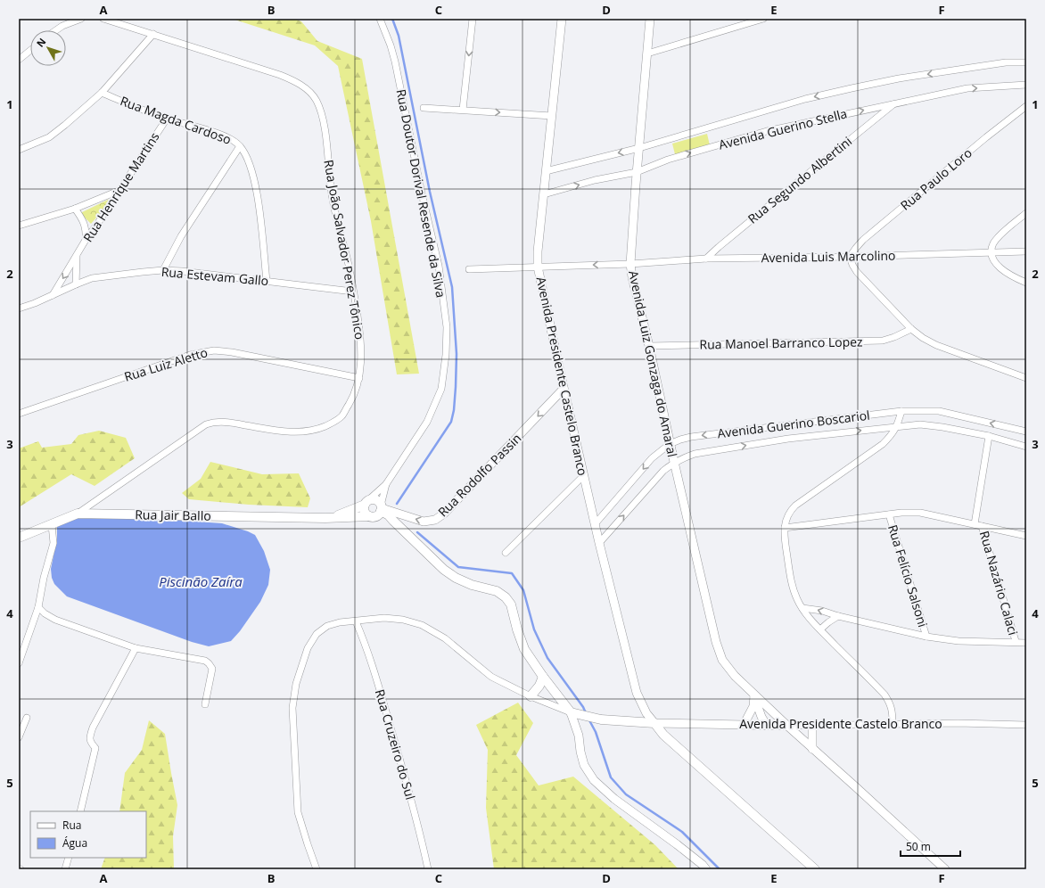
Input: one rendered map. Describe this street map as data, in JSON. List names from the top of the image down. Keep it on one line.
{"streets":{"main road":["Avenida Presidente Castelo Branco","Rua Jair Ballo"],"street":["Rua Magda Cardoso","Avenida Guerino Stella","Rua Paulo Loro","Rua Segundo Albertini","Rua Henrique Martins","Rua Doutor Dorival Resende da Silva","Rua João Salvador Perez Tônico","Avenida Luis Marcolino","Rua Estevam Gallo","Rua Manoel Barranco Lopez","Avenida Luiz Gonzaga do Amaral","Rua Luiz Aletto","Avenida Guerino Boscariol","Rua Rodolfo Passin","Rua Felício Salsoni","Rua Nazário Calaci","Rua Cruzeiro do Sul"]},"crossings":[["Rua Magda Cardoso","Rua Henrique Martins"],["Rua Magda Cardoso","Rua Estevam Gallo"],["Avenida Guerino Stella","Rua Segundo Albertini"],["Avenida Guerino Stella","Avenida Luiz Gonzaga do Amaral"],["Avenida Guerino Stella","Avenida Presidente Castelo Branco"],["Rua Paulo Loro","Avenida Luis Marcolino"],["Rua Segundo Albertini","Avenida Luis Marcolino"],["Rua Henrique Martins","Rua Estevam Gallo"],["Rua Doutor Dorival Resende da Silva","Rua Rodolfo Passin"],["Rua Doutor Dorival Resende da Silva","Rua Jair Ballo"],["Rua João Salvador Perez Tônico","Rua Estevam Gallo"],["Rua João Salvador Perez Tônico","Rua Luiz Aletto"],["Rua João Salvador Perez Tônico","Rua Jair Ballo"],["Avenida Luis Marcolino","Avenida Luiz Gonzaga do Amaral"],["Avenida Luis Marcolino","Avenida Presidente Castelo Branco"],["Rua Manoel Barranco Lopez","Avenida Luiz Gonzaga do Amaral"],["Avenida Luiz Gonzaga do Amaral","Avenida Presidente Castelo Branco"],["Avenida Luiz Gonzaga do Amaral","Avenida Guerino Boscariol"],["Avenida Presidente Castelo Branco","Avenida Guerino Boscariol"],["Avenida Presidente Castelo Branco","Rua Rodolfo Passin"],["Rua Rodolfo Passin","Rua Jair Ballo"]],"one_way":["Rua Rodolfo Passin"],"water":["Piscinão Zaíra"],"legend":["Rua","Água"],"scale_bar":"50 m","north":"top left","grid":{"columns":["A","B","C","D","E","F"],"rows":["1","2","3","4","5"]}}
